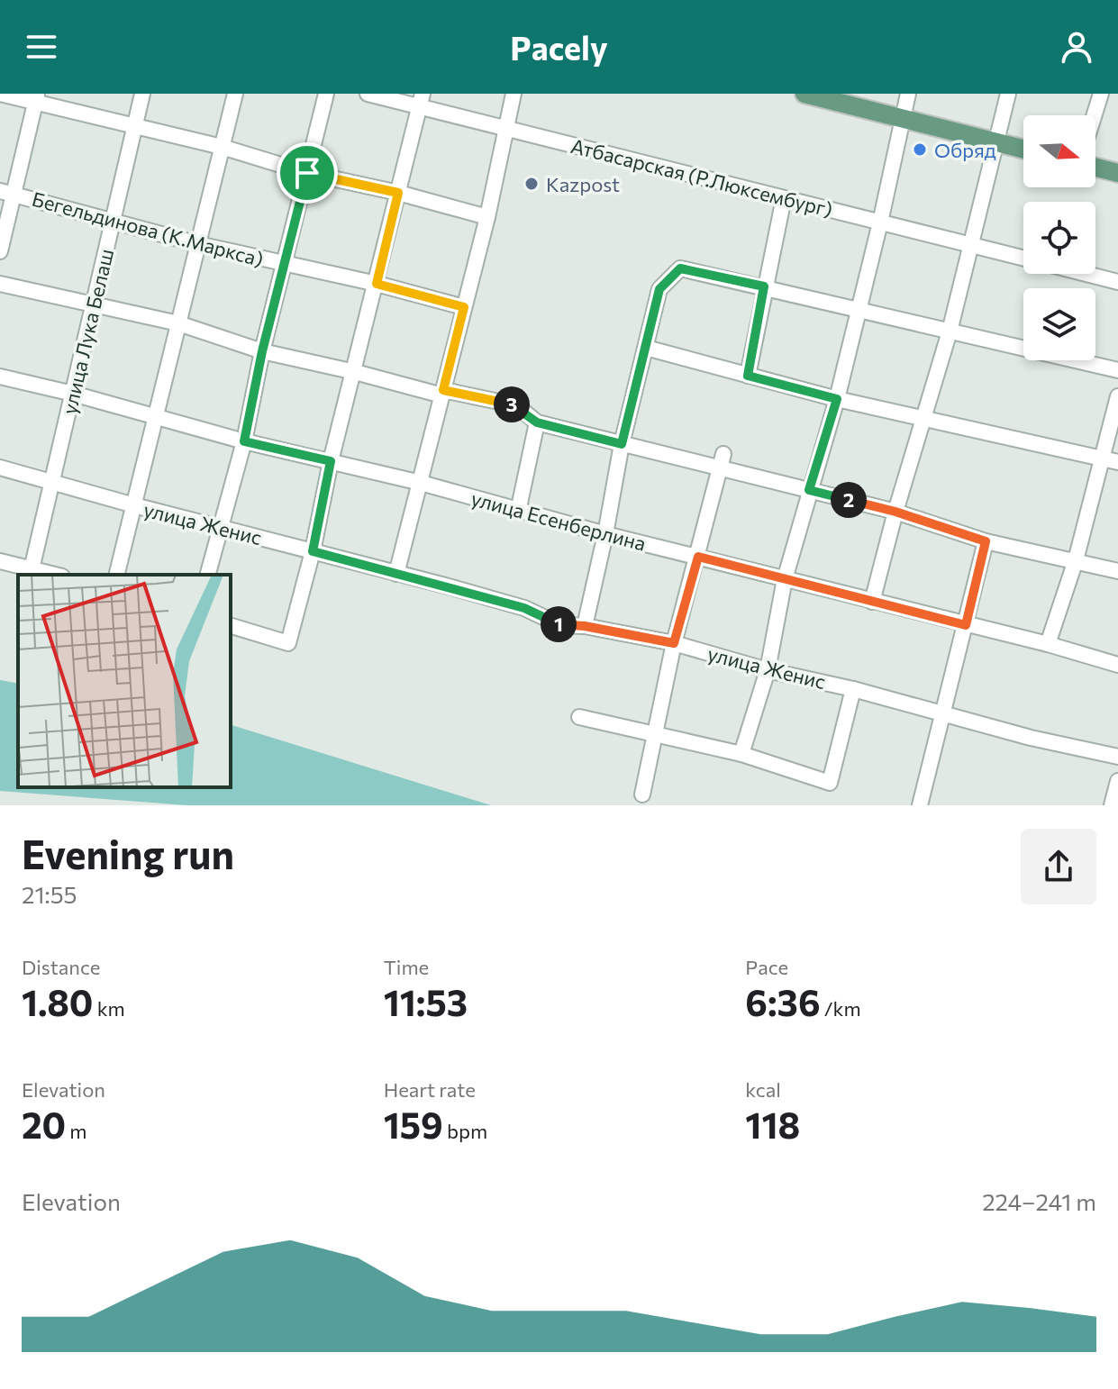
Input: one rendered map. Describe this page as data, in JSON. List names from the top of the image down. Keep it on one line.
{"streets":{"street":["Атбасарская (Р.Люксембург)","Бегельдинова (К.Маркса)","улица Лука Белаш","улица Есенберлина","улица Женис"]},"crossings":[["Бегельдинова (К.Маркса)","улица Лука Белаш"],["улица Лука Белаш","улица Есенберлина"],["улица Лука Белаш","улица Женис"]],"places":["Обряд","Kazpost"],"north":"right","page":{"header":"Pacely","pins":["3","2","1"],"heading":["Evening run","21:55"],"stats":[["Distance","1.80 km"],["Time","11:53"],["Pace","6:36 /km"],["Elevation","20 m"],["Heart rate","159 bpm"],["kcal","118"]],"chart":["Elevation","224–241 m"]}}
